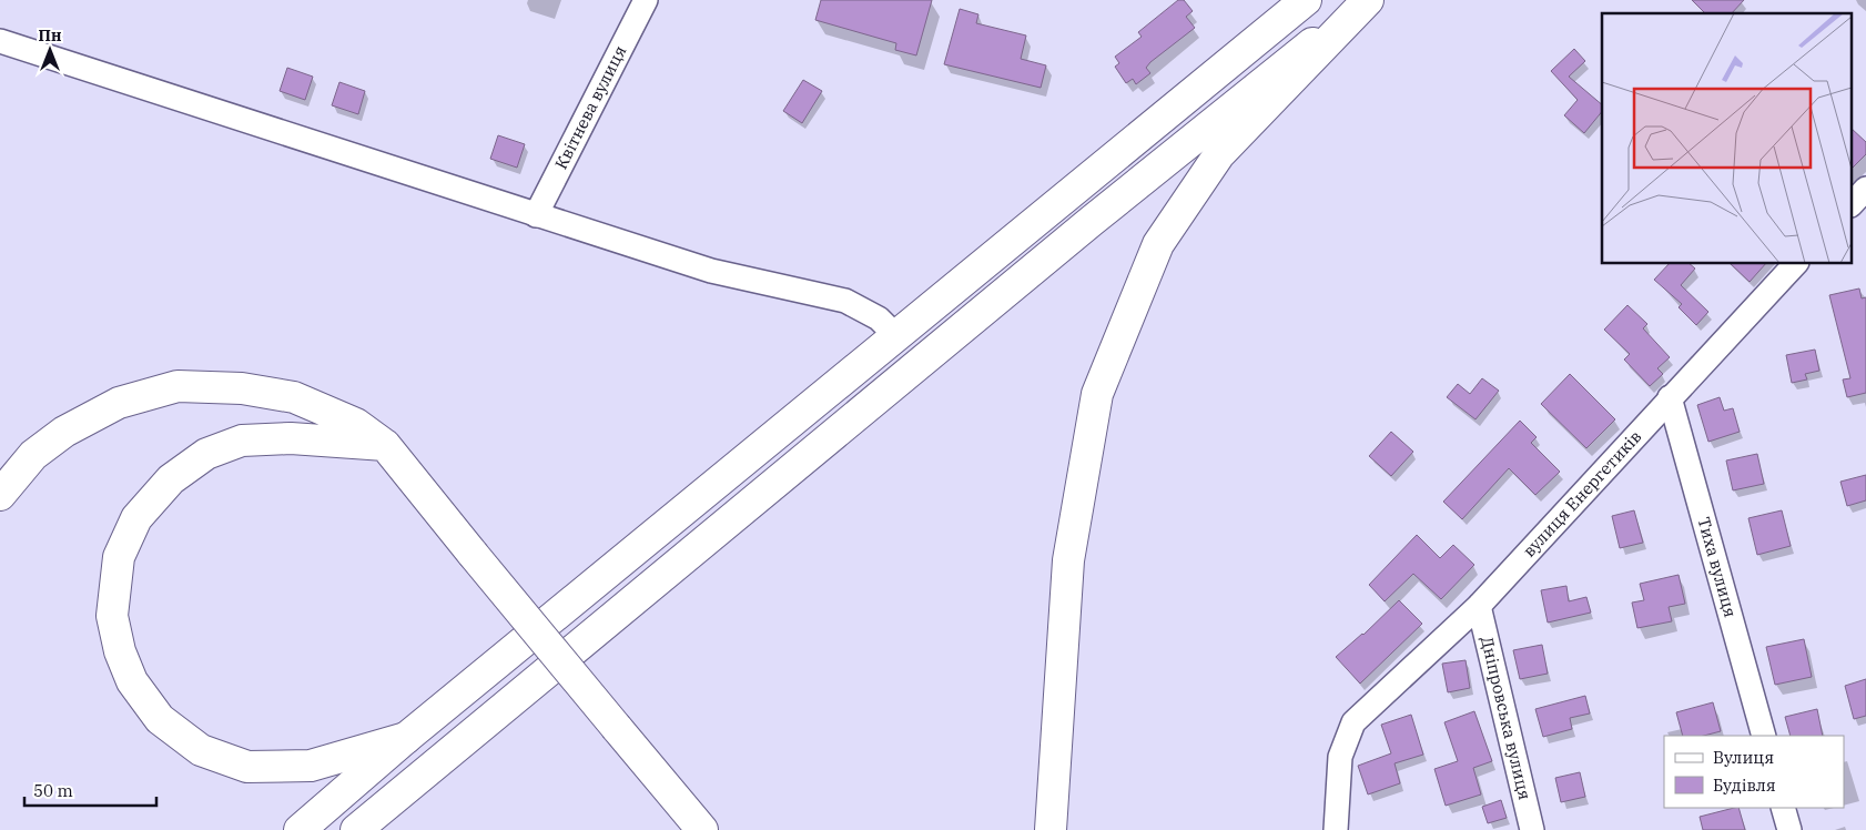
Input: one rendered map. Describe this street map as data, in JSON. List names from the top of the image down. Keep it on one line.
{"streets":{"street":["Квітнева вулиця","вулиця Енергетиків","Тиха вулиця","Дніпровська вулиця"]},"crossings":[["вулиця Енергетиків","Тиха вулиця"],["вулиця Енергетиків","Дніпровська вулиця"]],"legend":["Вулиця","Будівля"],"scale_bar":"50 m","north":"top"}
